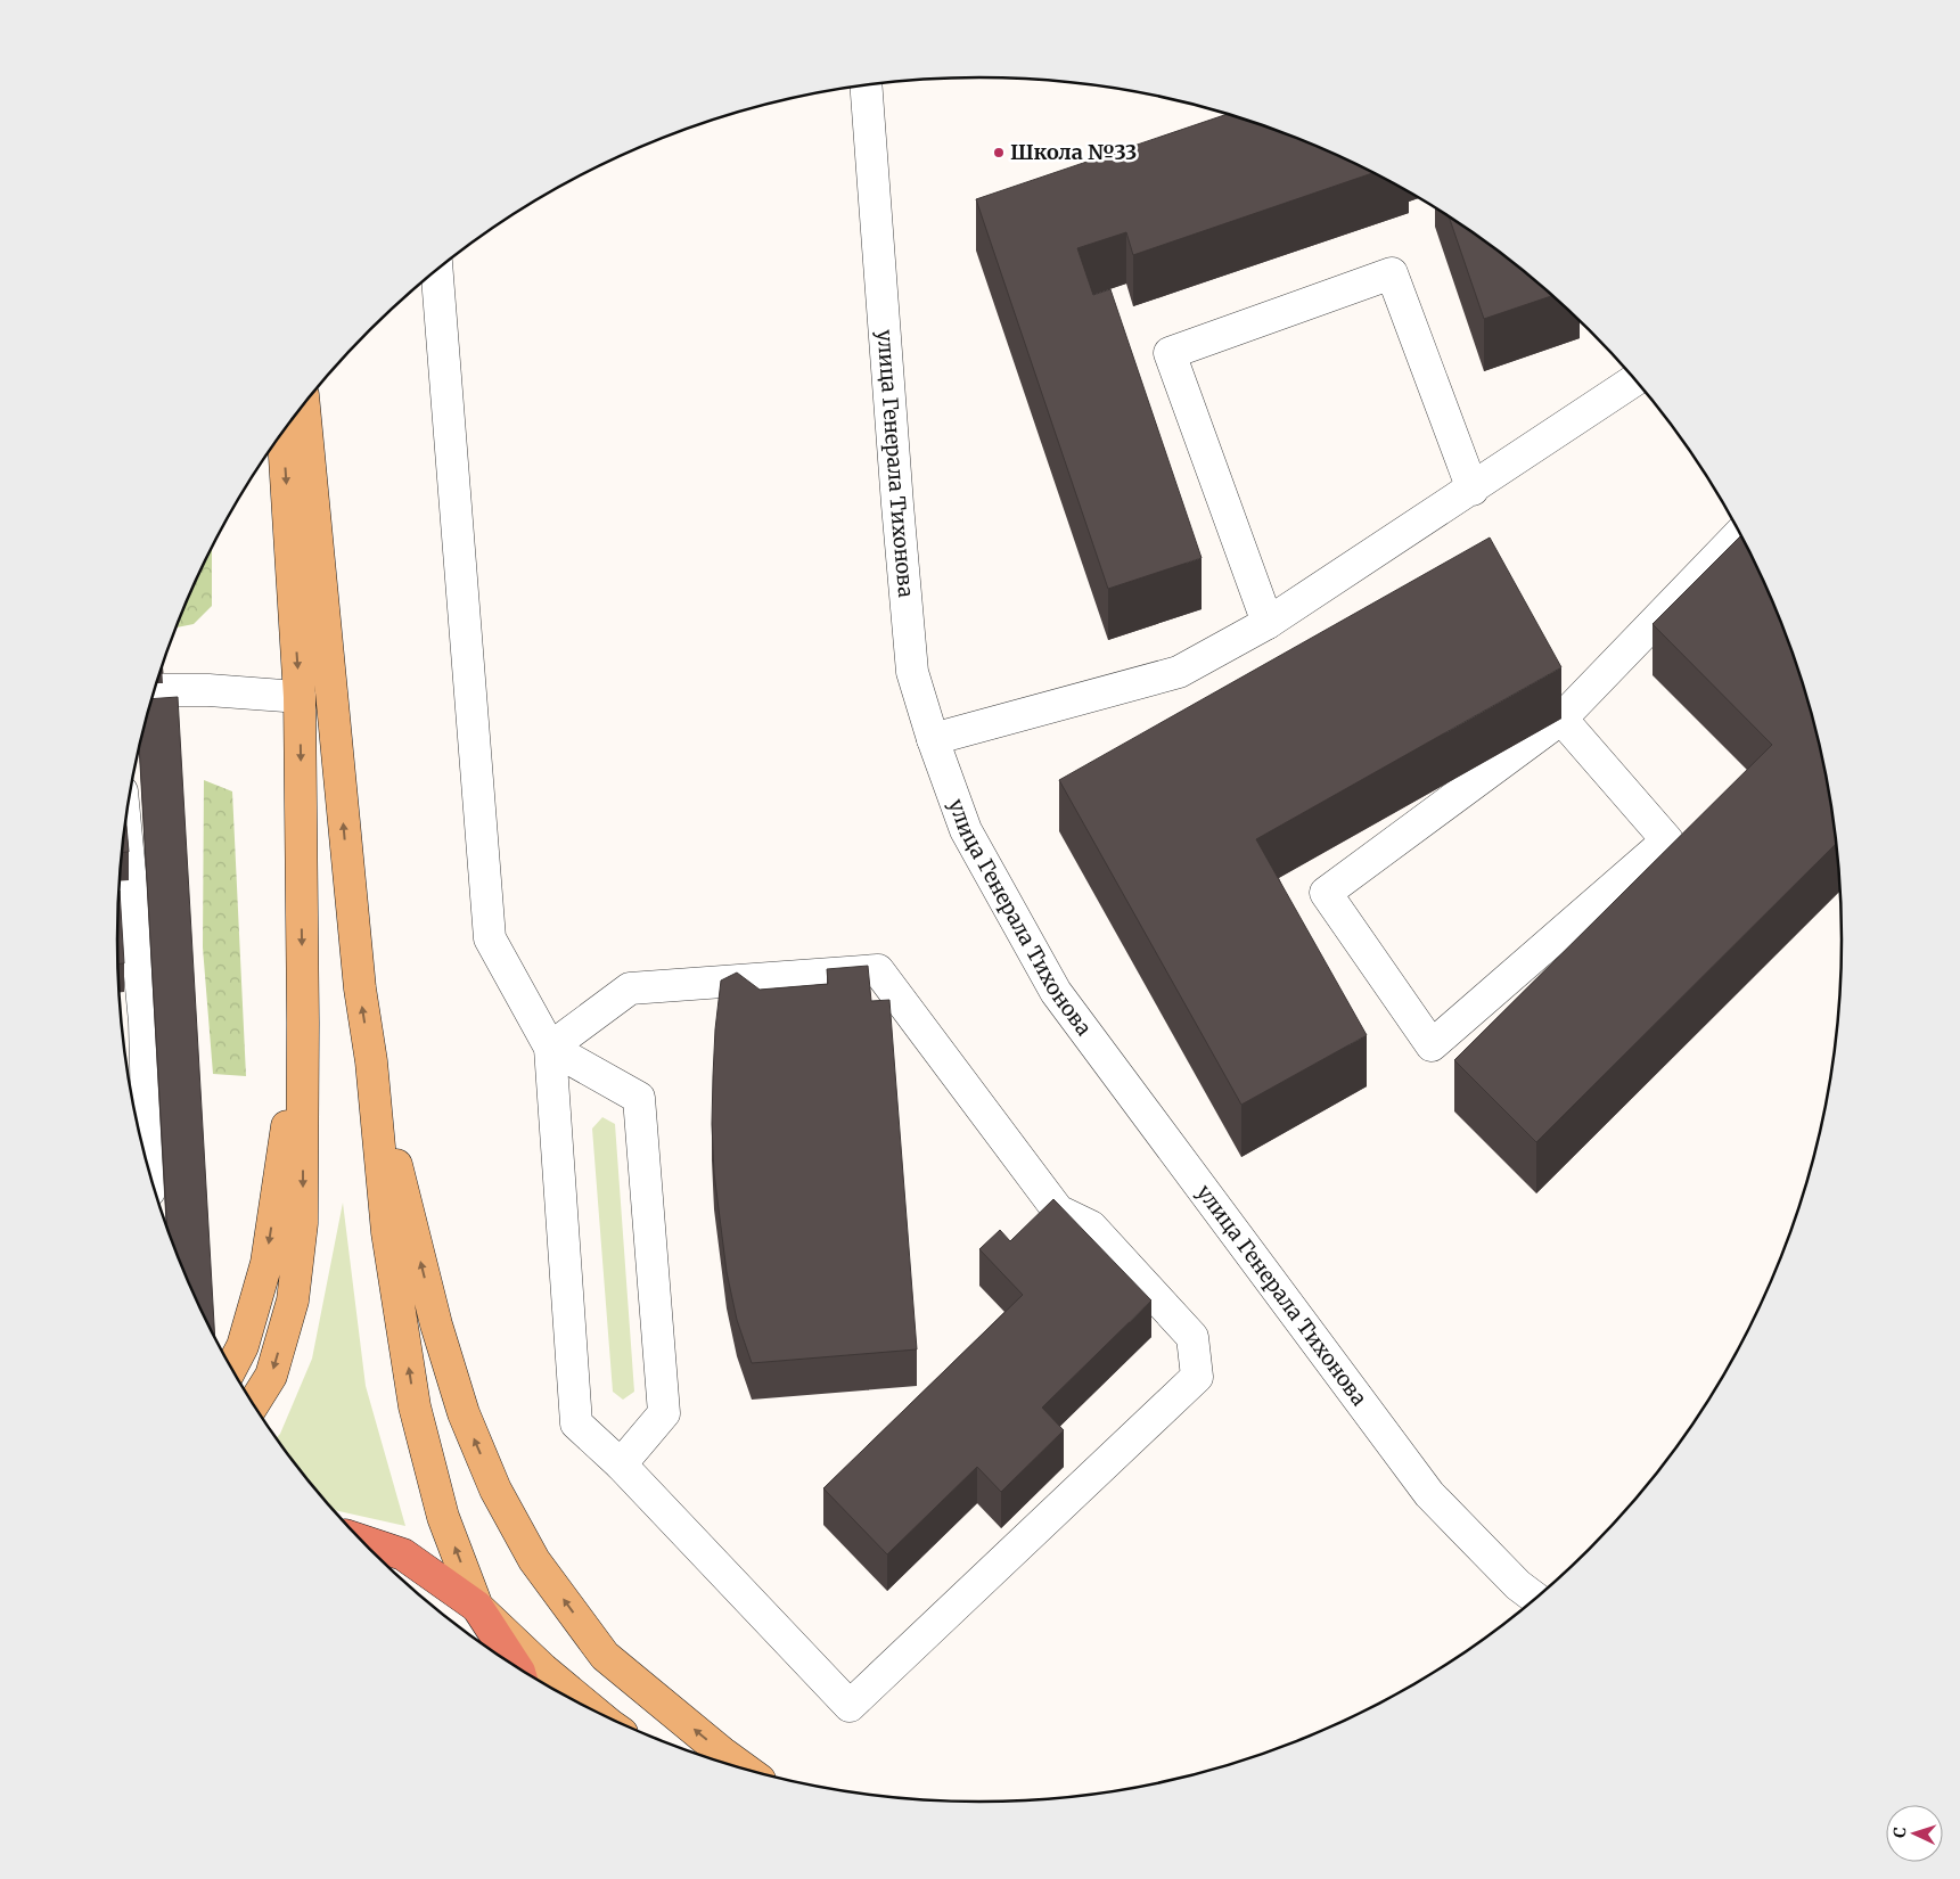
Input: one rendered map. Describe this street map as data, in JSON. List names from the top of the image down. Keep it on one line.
{"streets":{"street":["улица Генерала Тихонова"]},"places":["Школа №33"],"north":"left"}
